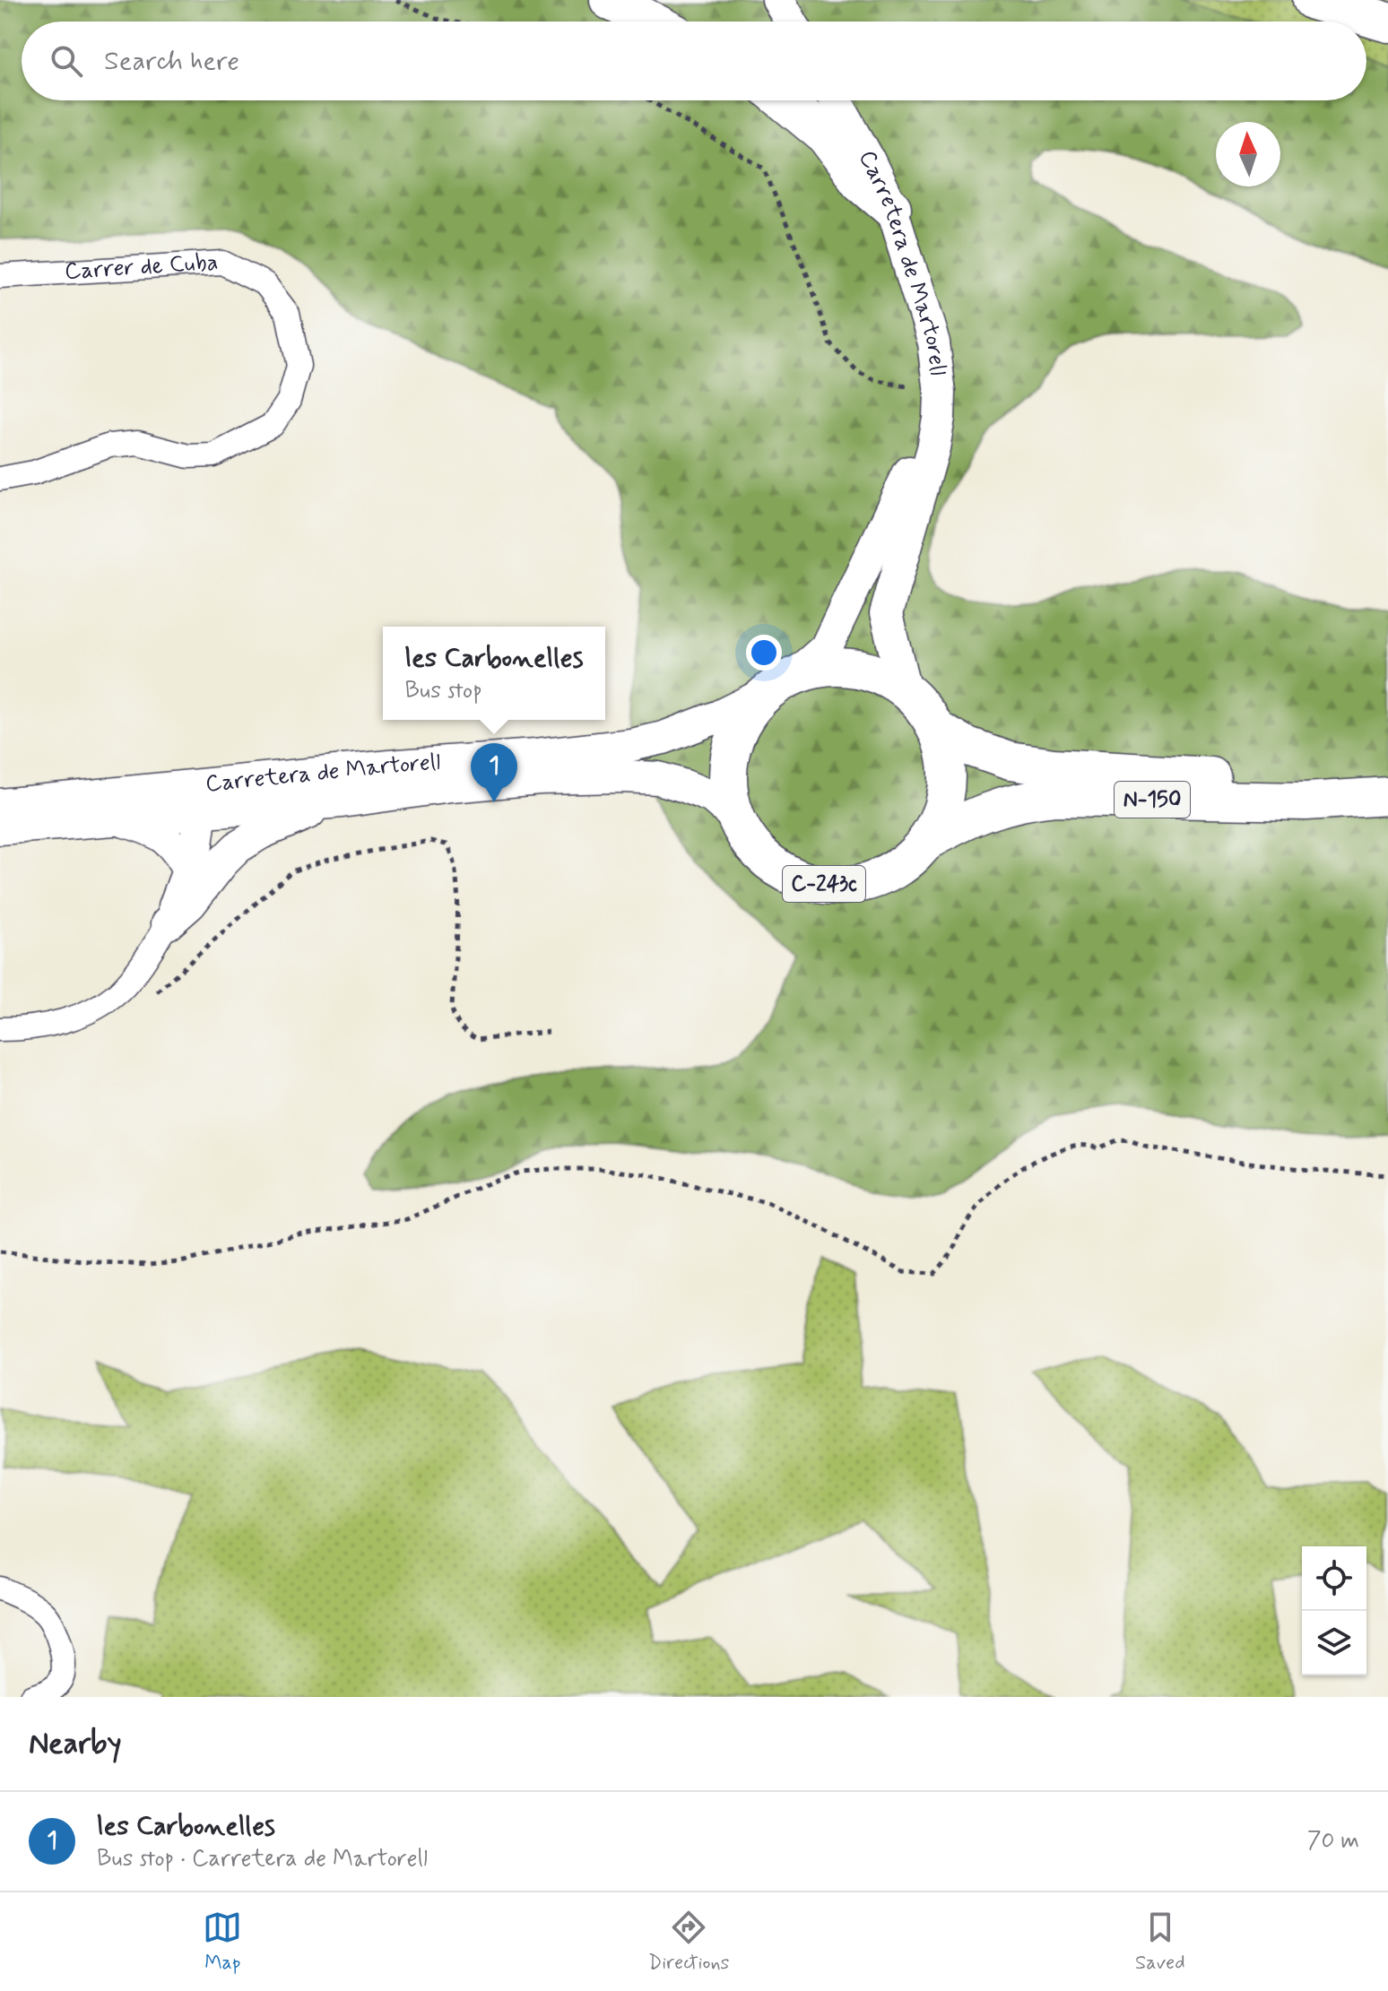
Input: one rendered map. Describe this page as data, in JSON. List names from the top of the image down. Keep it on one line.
{"streets":{"main road":["Carretera de Martorell","N-150","C-243c"],"street":["Carrer de Cuba"]},"crossings":[["Carretera de Martorell","N-150"],["Carretera de Martorell","C-243c"],["N-150","C-243c"]],"north":"top","page":{"search":"Search here","popup":["les Carbonelles","Bus stop"],"pins":"1","heading":"Nearby","list":[{"mark":"1","name":"les Carbonelles","note":"Bus stop · Carretera de Martorell","value":"70 m"}],"nav":["Map","Directions","Saved"]}}
